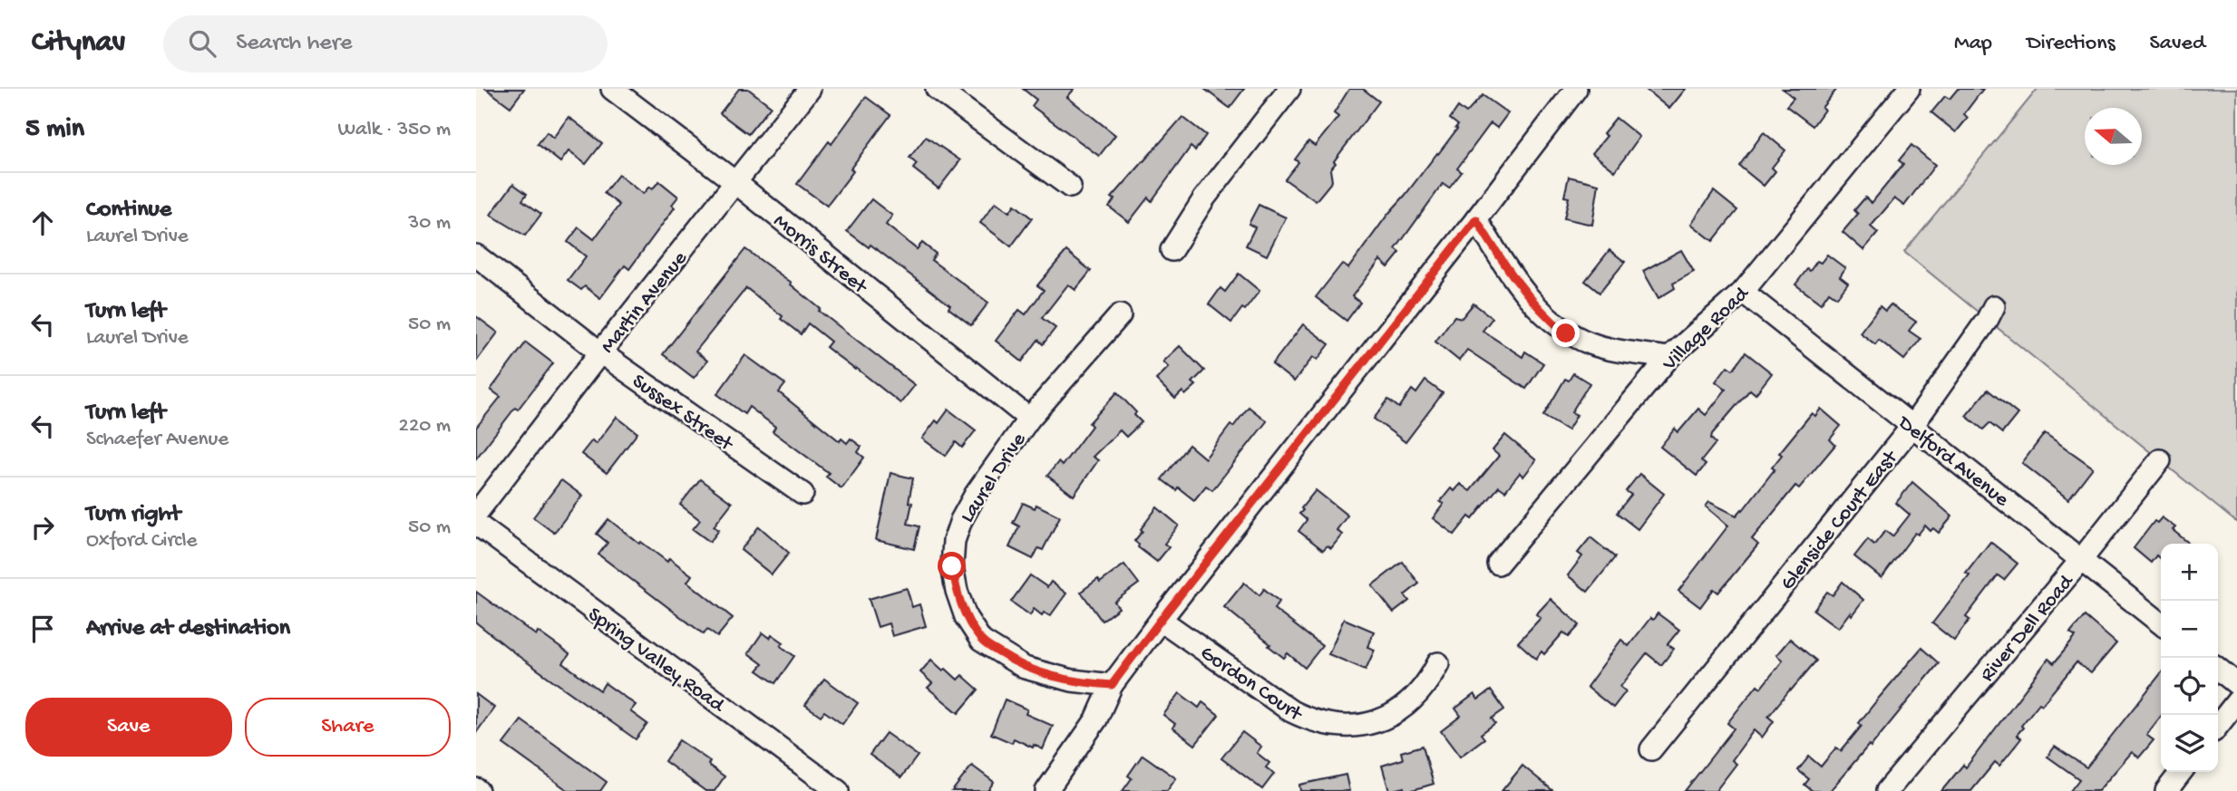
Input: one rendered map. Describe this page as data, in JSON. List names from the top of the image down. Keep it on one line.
{"streets":{"street":["Morris Street","Martin Avenue","Village Road","Sussex Street","Delford Avenue","Laurel Drive","Glenside Court East","River Dell Road","Spring Valley Road","Gordon Court"]},"crossings":[["Morris Street","Martin Avenue"],["Morris Street","Laurel Drive"],["Martin Avenue","Sussex Street"],["Village Road","Delford Avenue"],["Delford Avenue","Glenside Court East"],["Delford Avenue","River Dell Road"]],"north":"left","page":{"header":"Citynav","search":"Search here","nav":["Map","Directions","Saved"],"heading":["5 min","Walk · 350 m"],"list":[["Continue","Laurel Drive","30 m"],["Turn left","Laurel Drive","50 m"],["Turn left","Schaefer Avenue","220 m"],["Turn right","Oxford Circle","50 m"],"Arrive at destination"],"map_buttons":["+","−"],"buttons":["Save","Share"]}}
